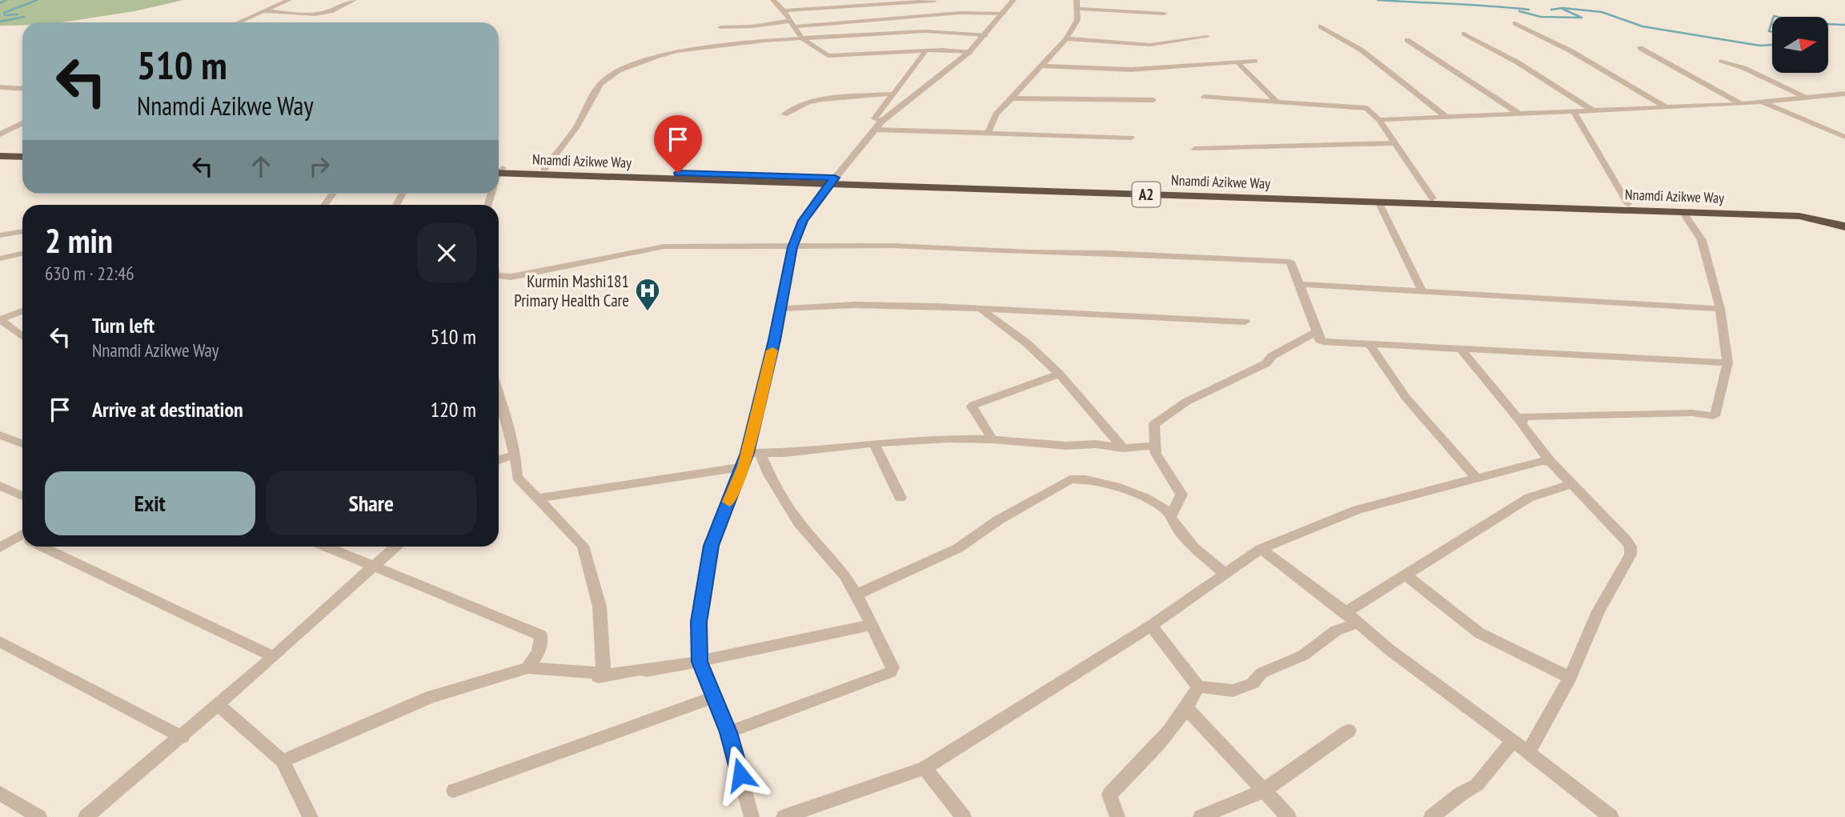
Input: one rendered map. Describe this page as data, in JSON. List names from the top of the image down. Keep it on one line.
{"streets":{"highway":["Nnamdi Azikwe Way","A2"]},"places":{"hospital":["Kurmin Mashi181 Primary Health Care"]},"north":"right","page":{"turn":["510 m","Nnamdi Azikwe Way"],"heading":["2 min","630 m · 22:46"],"list":[{"name":"Turn left","note":"Nnamdi Azikwe Way","value":"510 m"},{"name":"Arrive at destination","value":"120 m"}],"buttons":["Exit","Share"]}}
